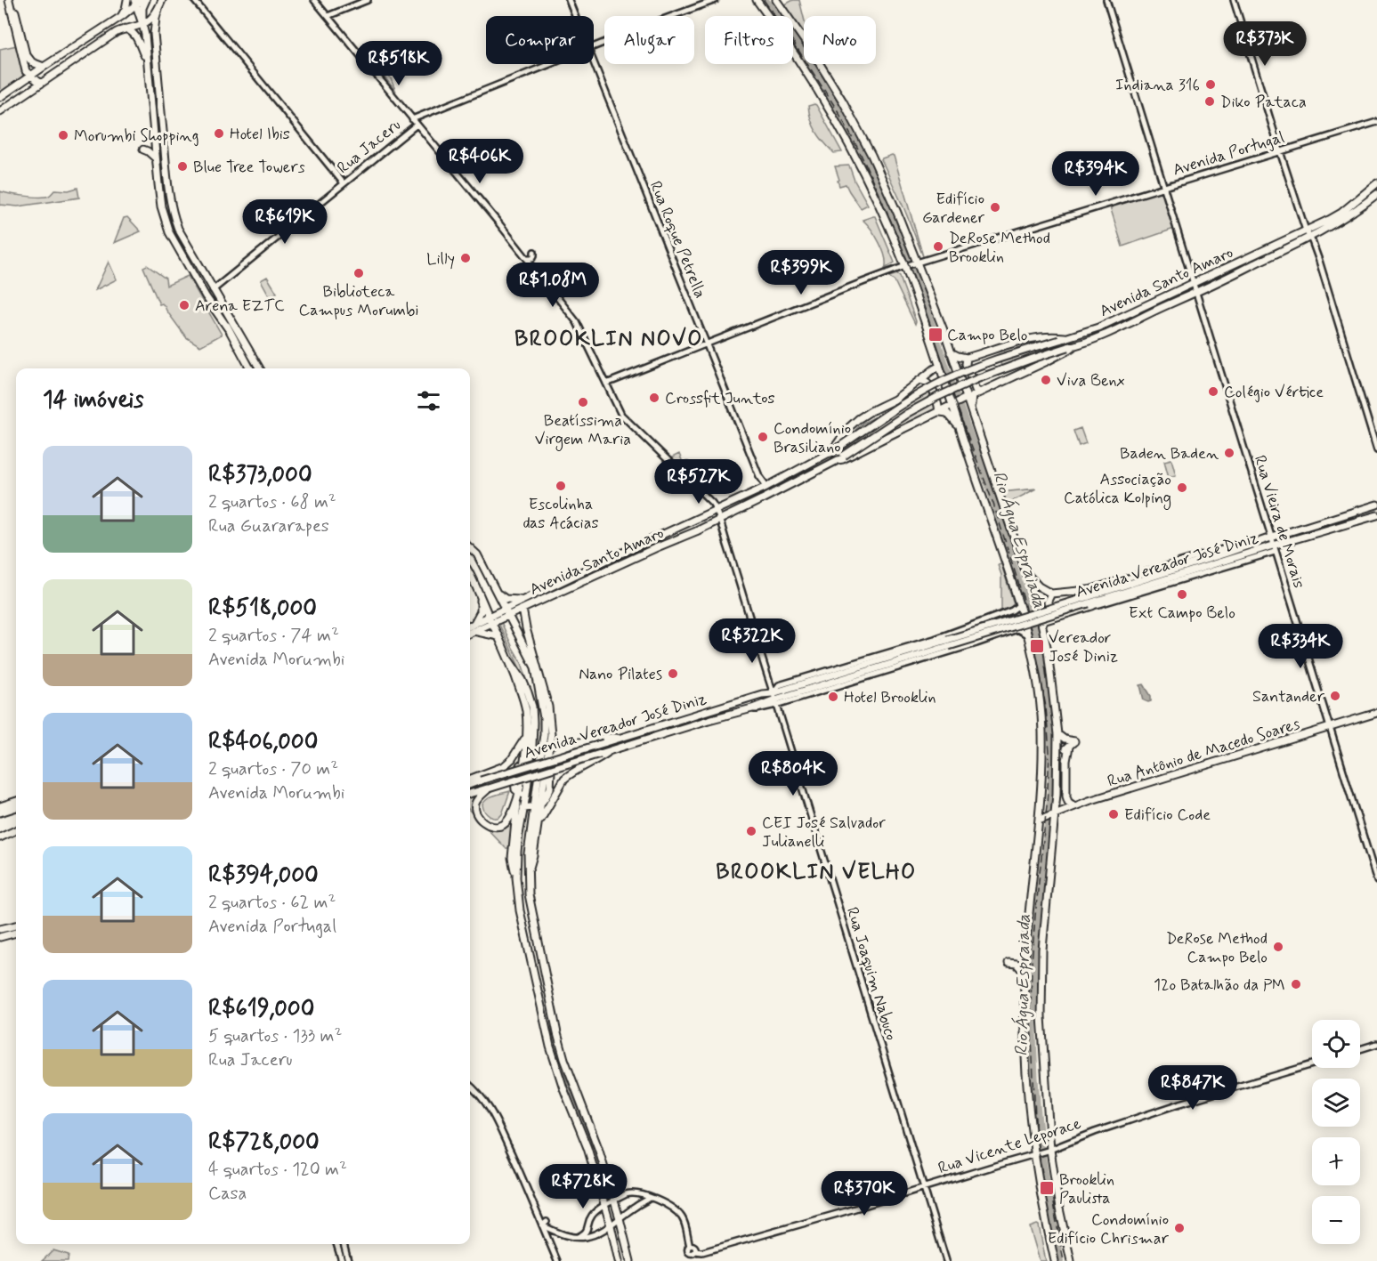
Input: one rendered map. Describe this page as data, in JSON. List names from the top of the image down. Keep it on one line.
{"streets":{"main road":["Avenida Santo Amaro","Avenida Vereador José Diniz","Rua Antônio de Macedo Soares"],"street":["Rua Jaceru","Avenida Portugal","Rua Roque Petrella","Rua Vieira de Morais","Rua Joaquim Nabuco","Rua Vicente Leporace"]},"crossings":[["Avenida Portugal","Rua Roque Petrella"],["Avenida Portugal","Rua Vieira de Morais"],["Rua Roque Petrella","Avenida Santo Amaro"],["Avenida Santo Amaro","Rua Vieira de Morais"],["Avenida Santo Amaro","Rua Joaquim Nabuco"],["Rua Vieira de Morais","Avenida Vereador José Diniz"],["Rua Vieira de Morais","Rua Antônio de Macedo Soares"],["Avenida Vereador José Diniz","Rua Joaquim Nabuco"],["Rua Joaquim Nabuco","Rua Vicente Leporace"]],"districts":["BROOKLIN NOVO","BROOKLIN VELHO"],"water":["Rio Água Espraiada"],"places":{"other":["Indiana 316","Diko Pataca","Hotel Ibis","Morumbi Shopping","Blue Tree Towers","Edifício Gardener","DeRose Method Brooklin","Lilly","Biblioteca Campus Morumbi","Arena EZTC","Viva Benx","Colégio Vértice","Crossfit Juntos","Beatíssima Virgem Maria","Condomínio Brasiliano","Baden Baden","Escolinha das Acácias","Associação Católica Kolping","Ext Campo Belo","Nano Pilates","Santander","Hotel Brooklin","Edifício Code","CEI José Salvador Julianelli","DeRose Method Campo Belo","12o Batalhão da PM","Condomínio Edifício Chrismar"],"transit":["Campo Belo","Vereador José Diniz","Brooklin Paulista"]},"page":{"chip":["Comprar","Alugar","Filtros","Novo"],"price":["R$373K","R$518K","R$406K","R$394K","R$619K","R$399K","R$1.08M","R$527K","R$322K","R$334K","R$804K","R$847K","R$728K","R$370K"],"heading":"14 imóveis","list":[{"name":"R$373,000","note":"2 quartos · 68 m² · Rua Guararapes"},{"name":"R$518,000","note":"2 quartos · 74 m² · Avenida Morumbi"},{"name":"R$406,000","note":"2 quartos · 70 m² · Avenida Morumbi"},{"name":"R$394,000","note":"2 quartos · 62 m² · Avenida Portugal"},{"name":"R$619,000","note":"5 quartos · 133 m² · Rua Jaceru"},{"name":"R$728,000","note":"4 quartos · 120 m² · Casa"}],"map_buttons":["+","−"]}}
